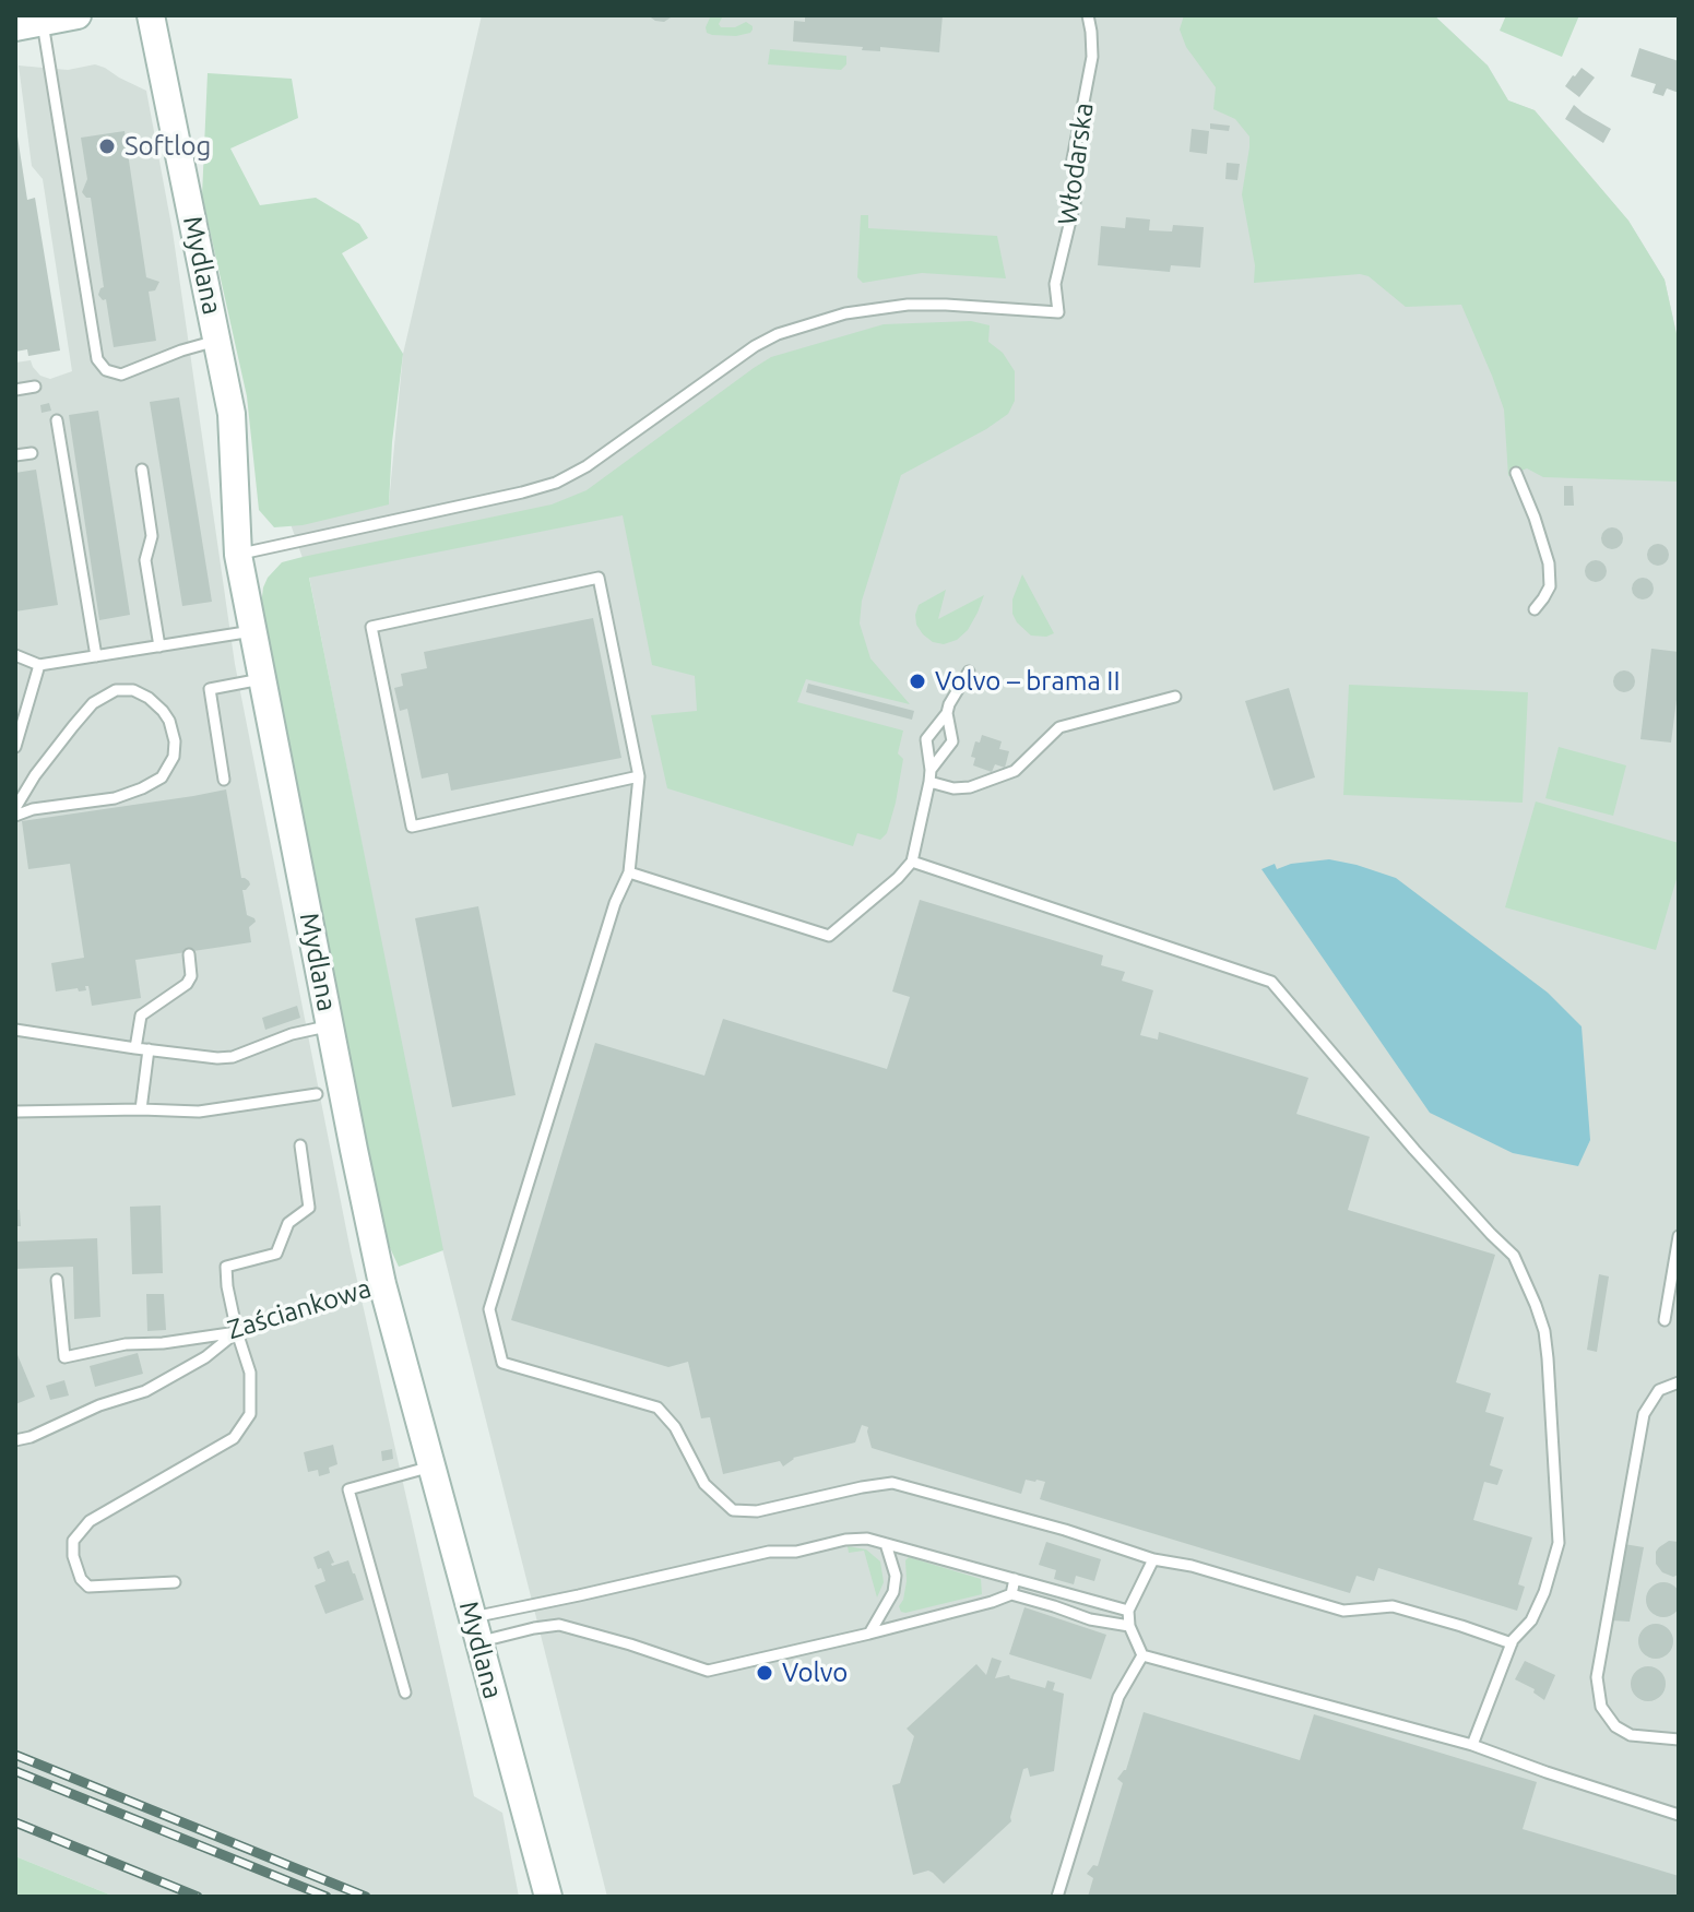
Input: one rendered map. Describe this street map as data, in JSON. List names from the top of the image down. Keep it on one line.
{"streets":{"street":["Mydlana"],"lane":["Włodarska","Zaściankowa"]},"crossings":[["Włodarska","Mydlana"],["Mydlana","Zaściankowa"]],"places":["Softlog","Volvo – brama II","Volvo"]}
